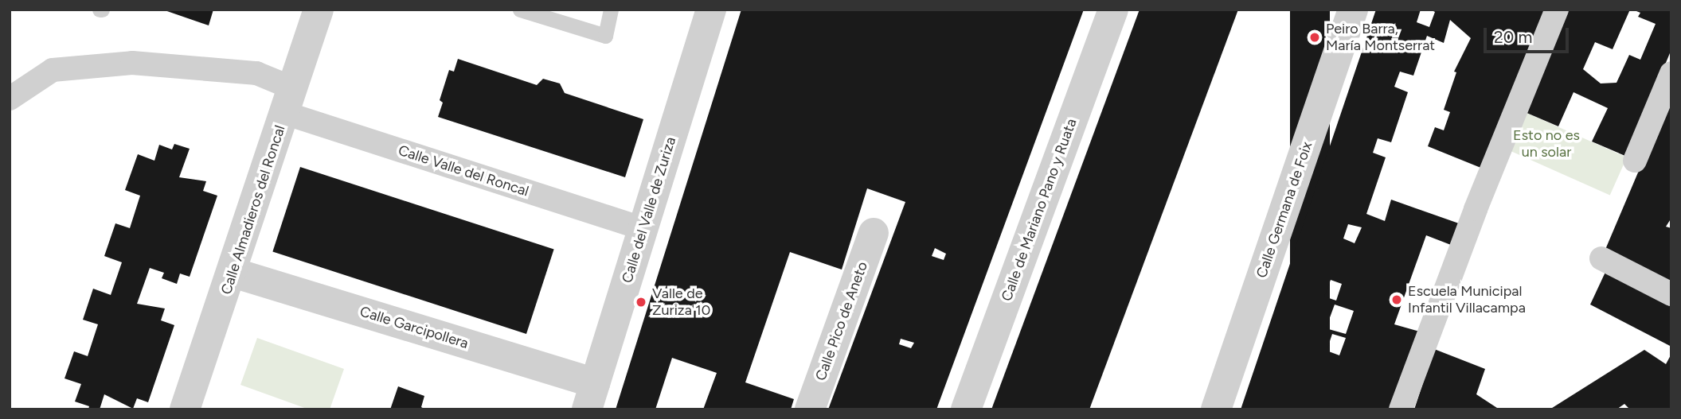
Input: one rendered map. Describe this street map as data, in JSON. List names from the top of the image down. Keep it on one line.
{"streets":{"street":["Calle Valle del Roncal","Calle Almadieros del Roncal","Calle del Valle de Zuriza","Calle de Mariano Pano y Ruata","Calle Germana de Foix","Calle Pico de Aneto","Calle Garcipollera"]},"crossings":[["Calle Valle del Roncal","Calle Almadieros del Roncal"],["Calle Valle del Roncal","Calle del Valle de Zuriza"],["Calle Almadieros del Roncal","Calle Garcipollera"],["Calle del Valle de Zuriza","Calle Garcipollera"]],"parks":["Esto no es un solar"],"places":["Peiro Barra, María Montserrat","Escuela Municipal Infantil Villacampa","Valle de Zuriza 10"],"scale_bar":"20 m"}
